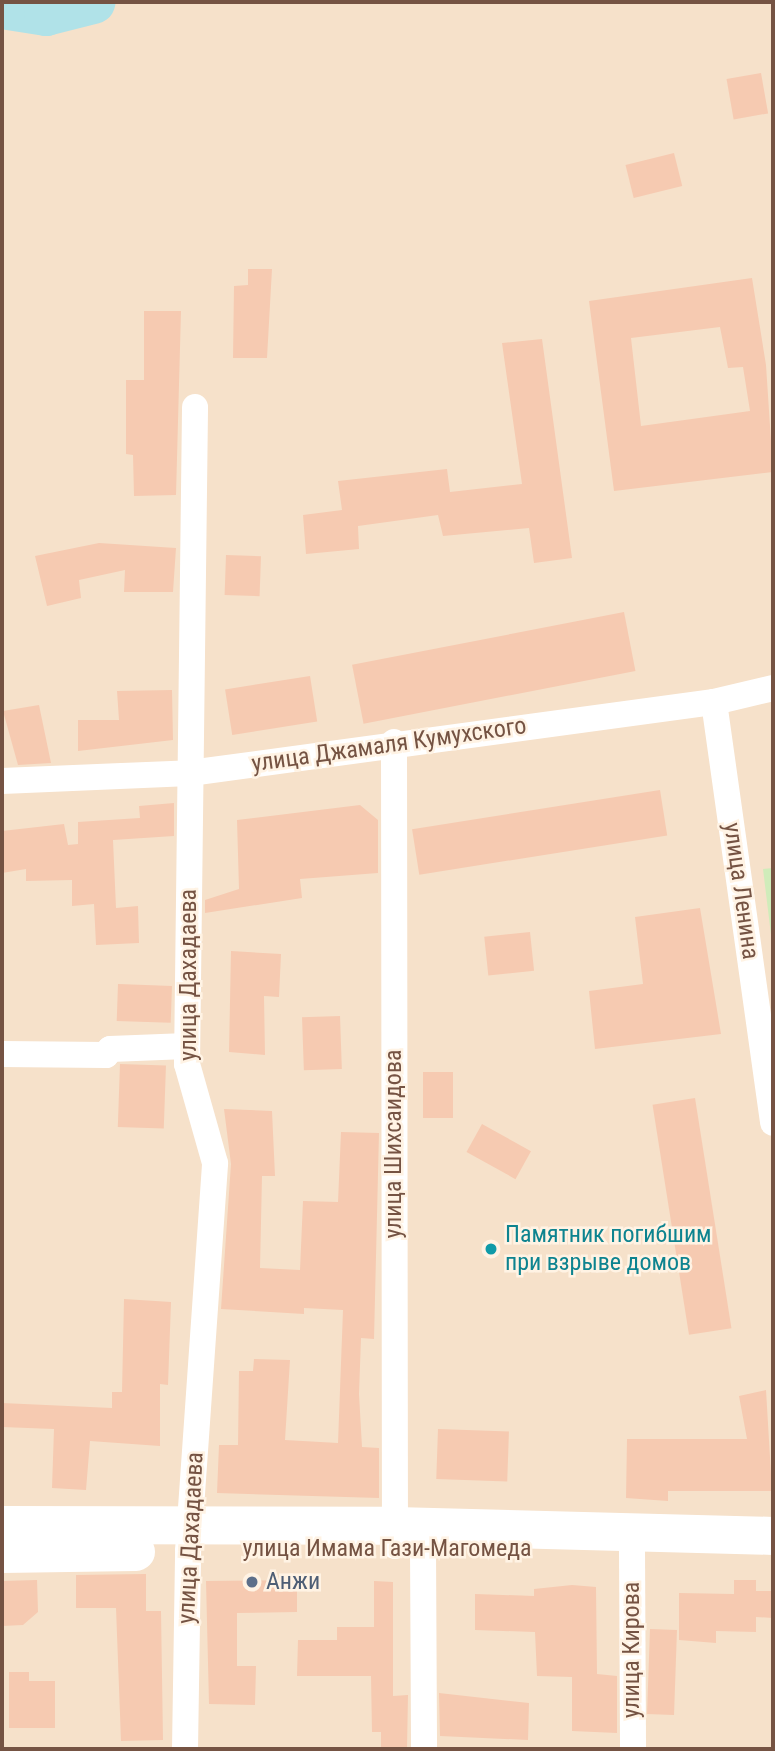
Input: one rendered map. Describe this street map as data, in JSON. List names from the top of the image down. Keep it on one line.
{"streets":{"main road":["улица Имама Гази-Магомеда"],"street":["улица Джамаля Кумухского","улица Ленина","улица Дахадаева","улица Шихсаидова","улица Кирова"]},"crossings":[["улица Джамаля Кумухского","улица Ленина"],["улица Джамаля Кумухского","улица Дахадаева"],["улица Джамаля Кумухского","улица Шихсаидова"],["улица Дахадаева","улица Имама Гази-Магомеда"],["улица Шихсаидова","улица Имама Гази-Магомеда"],["улица Имама Гази-Магомеда","улица Кирова"]],"places":["Памятник погибшим при взрыве домов","Анжи"]}
